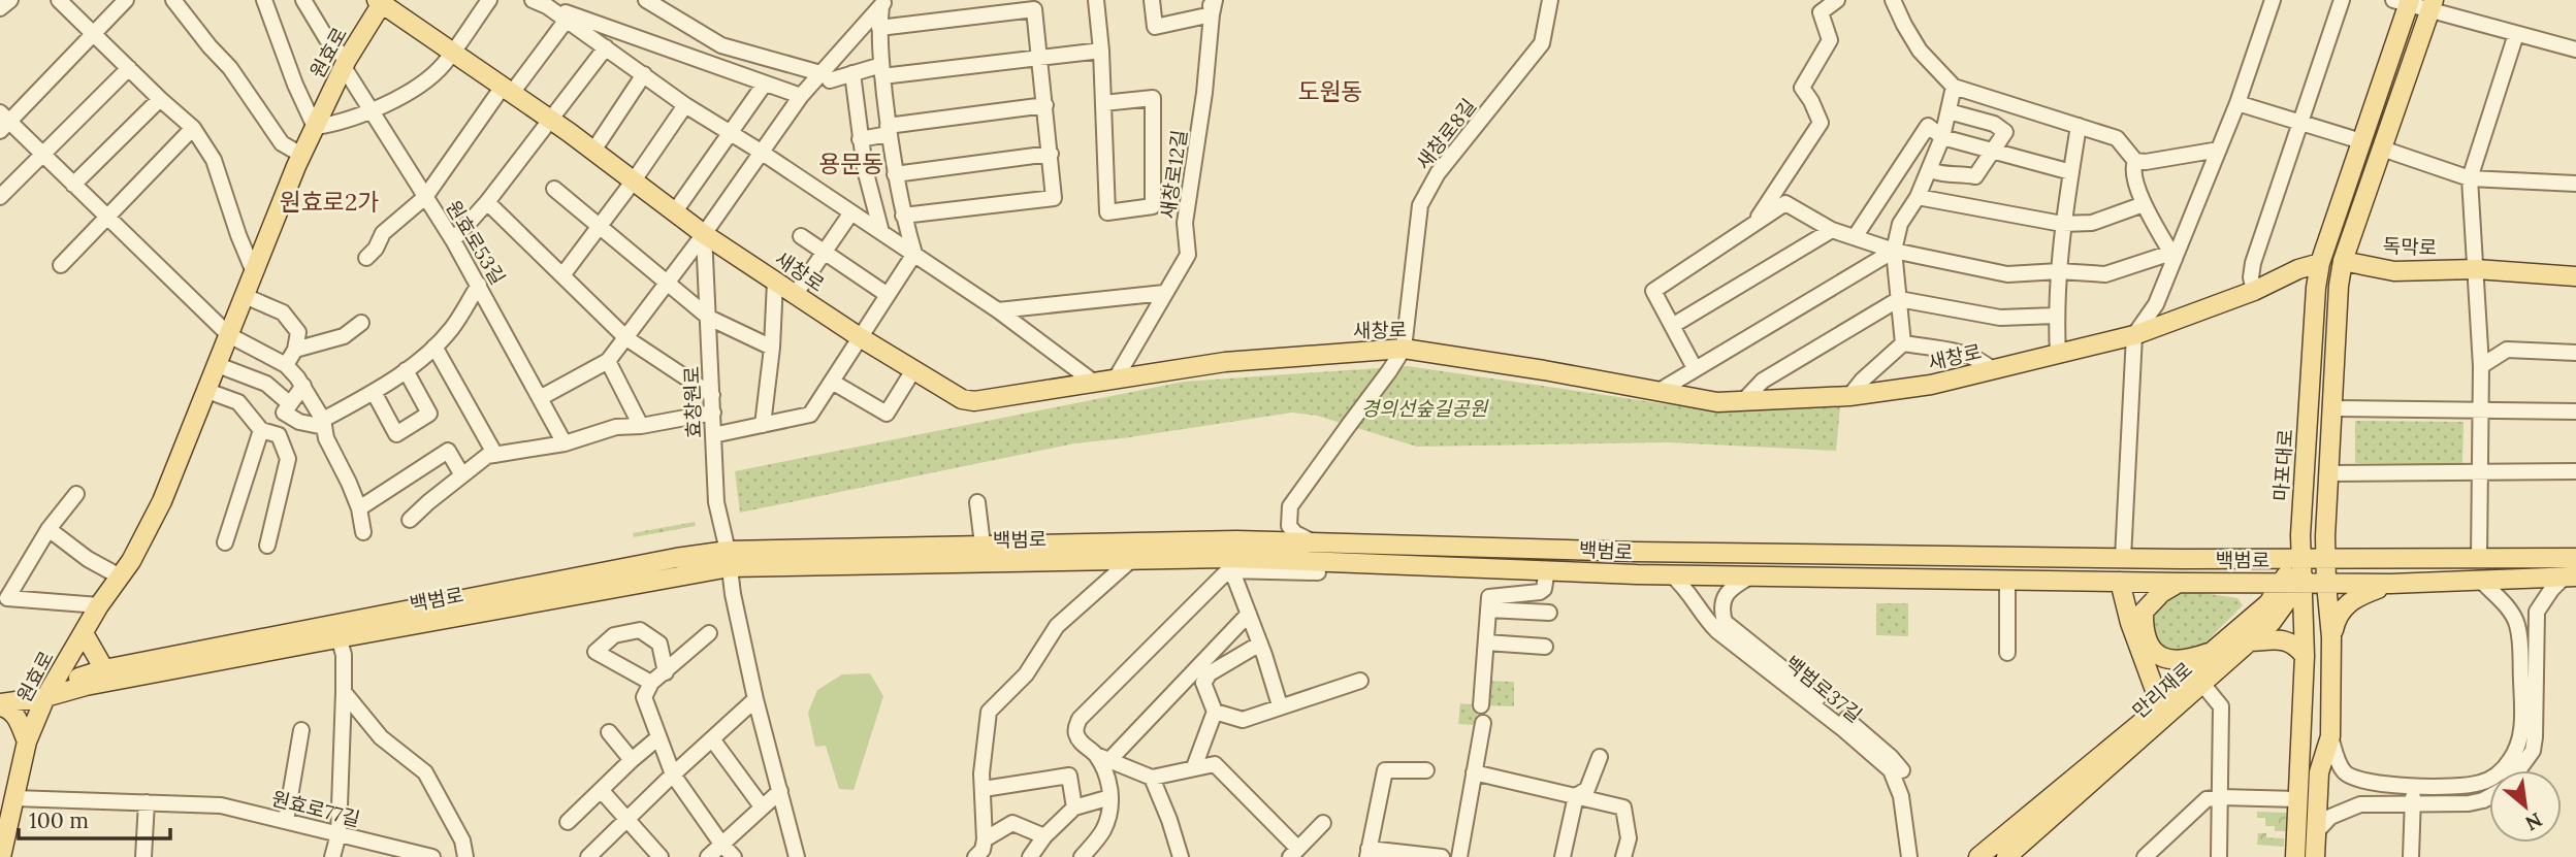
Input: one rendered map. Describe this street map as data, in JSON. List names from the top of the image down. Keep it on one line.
{"streets":{"main road":["원효로","독막로","새창로","마포대로","백범로","만리재로"],"street":["새창로8길","새창로12길","원효로53길","효창원로","백범로37길","원효로77길"]},"crossings":[["원효로","원효로53길"],["원효로","새창로"],["원효로","백범로"],["원효로","원효로77길"],["새창로8길","새창로"],["새창로12길","새창로"],["독막로","마포대로"],["새창로","효창원로"],["새창로","마포대로"],["효창원로","백범로"],["마포대로","백범로"],["마포대로","만리재로"],["백범로","백범로37길"],["백범로","만리재로"]],"districts":["도원동","용문동","원효로2가"],"parks":["경의선숲길공원"],"scale_bar":"100 m","north":"bottom right"}
